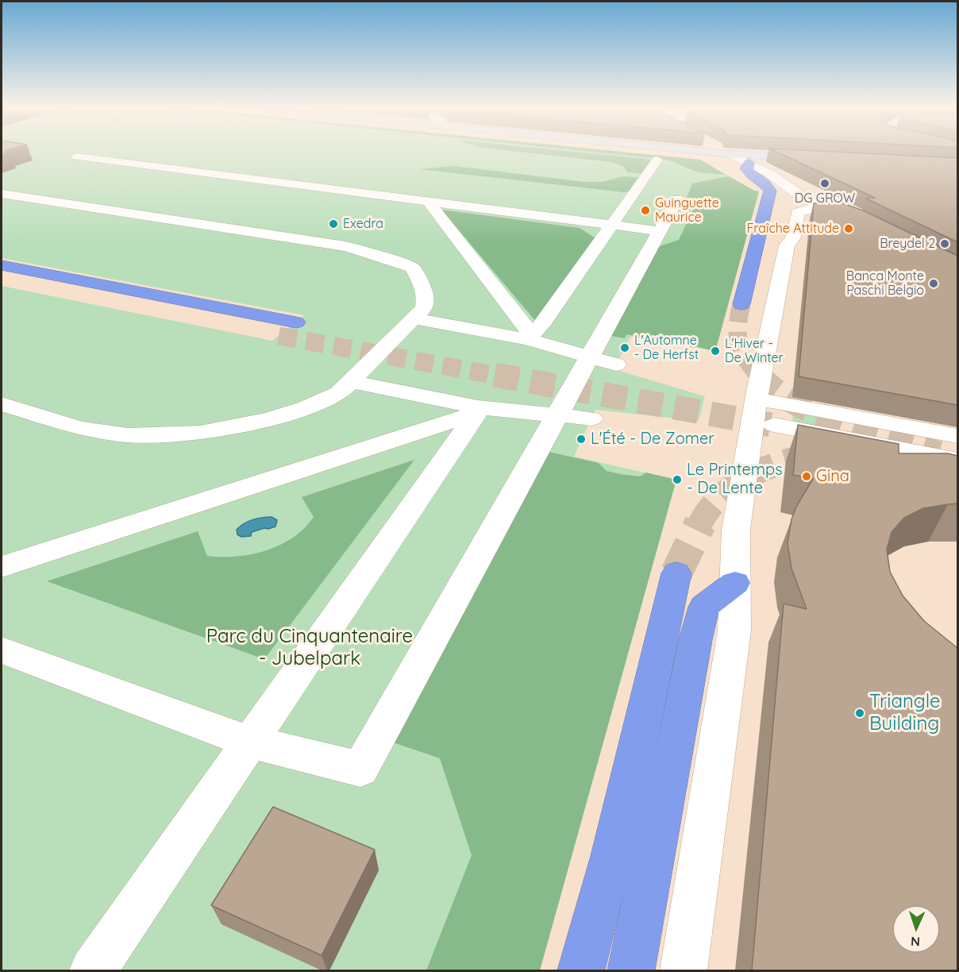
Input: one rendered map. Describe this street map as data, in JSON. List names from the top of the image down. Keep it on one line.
{"parks":["Parc du Cinquantenaire - Jubelpark"],"places":["DG GROW","Guinguette Maurice","Exedra","Fraîche Attitude","Breydel 2","Banca Monte Paschi Belgio","L'Automne - De Herfst","L'Hiver - De Winter","L'Été - De Zomer","Gina","Le Printemps - De Lente","Triangle Building"],"north":"bottom"}
